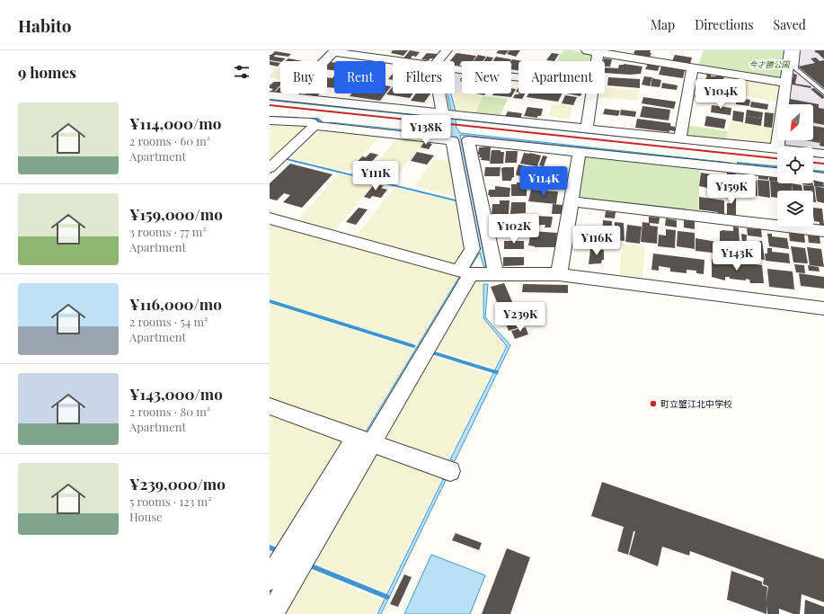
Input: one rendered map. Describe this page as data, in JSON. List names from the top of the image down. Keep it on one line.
{"parks":["今才勝公園"],"places":["町立蟹江北中学校"],"north":"bottom left","page":{"header":"Habito","nav":["Map","Directions","Saved"],"heading":"9 homes","chip":["Buy","Rent","Filters","New","Apartment"],"price":["¥104K","¥138K","¥111K","¥114K","¥159K","¥102K","¥116K","¥143K","¥239K"],"list":[{"name":"¥114,000/mo","note":"2 rooms · 60 m² · Apartment"},{"name":"¥159,000/mo","note":"3 rooms · 77 m² · Apartment"},{"name":"¥116,000/mo","note":"2 rooms · 54 m² · Apartment"},{"name":"¥143,000/mo","note":"2 rooms · 80 m² · Apartment"},{"name":"¥239,000/mo","note":"5 rooms · 123 m² · House"}]}}
